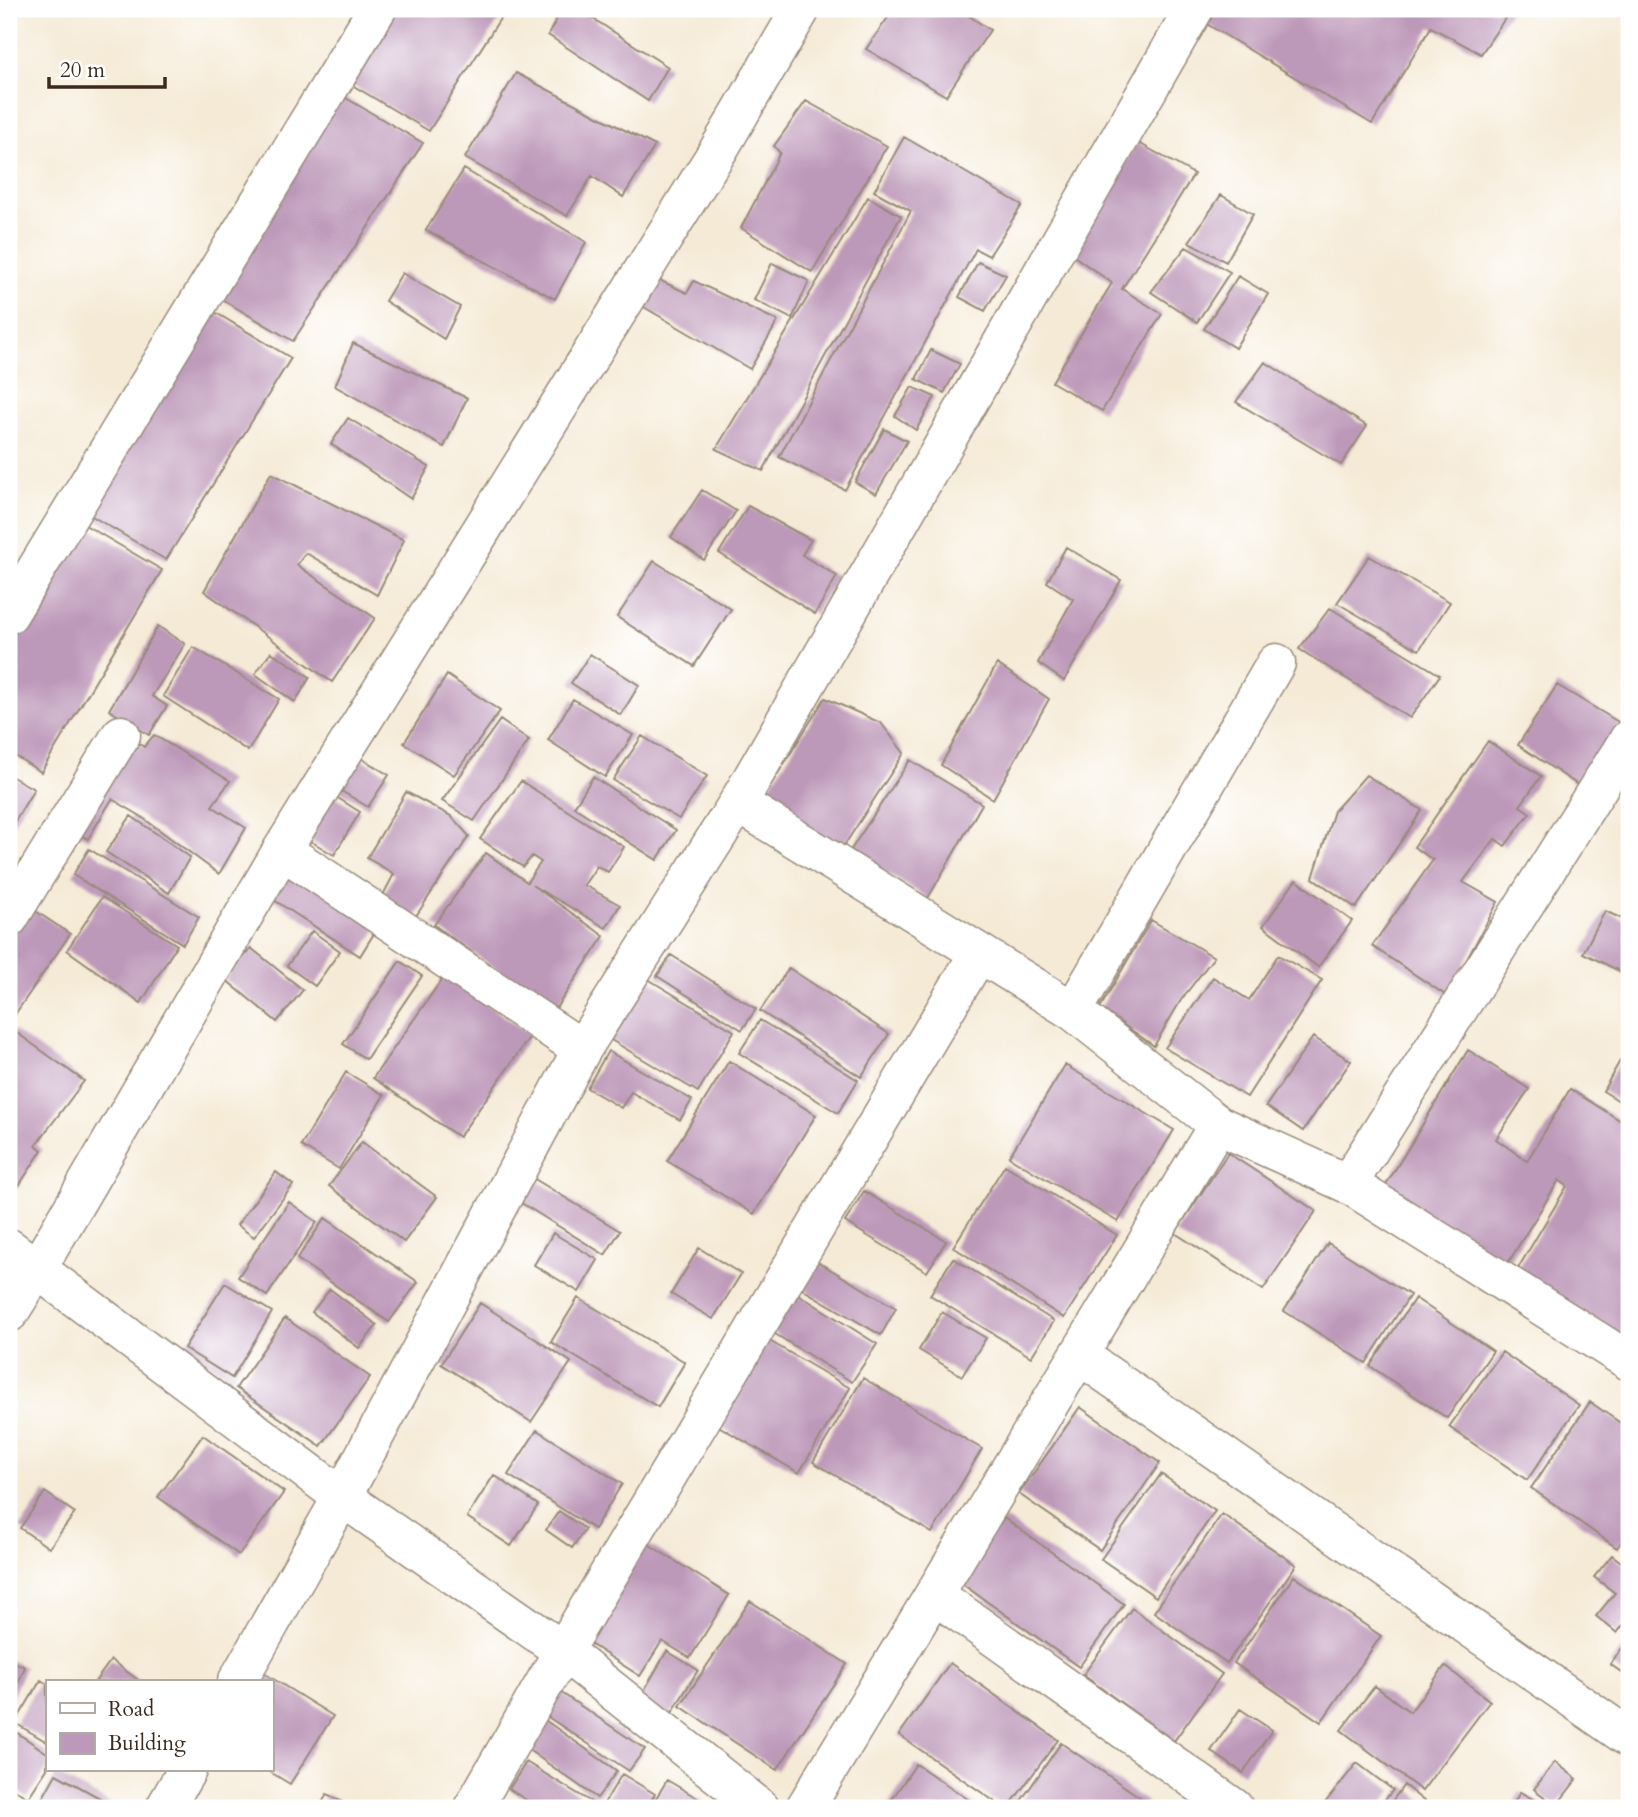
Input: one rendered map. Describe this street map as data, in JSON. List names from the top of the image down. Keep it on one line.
{"legend":["Road","Building"],"scale_bar":"20 m"}
